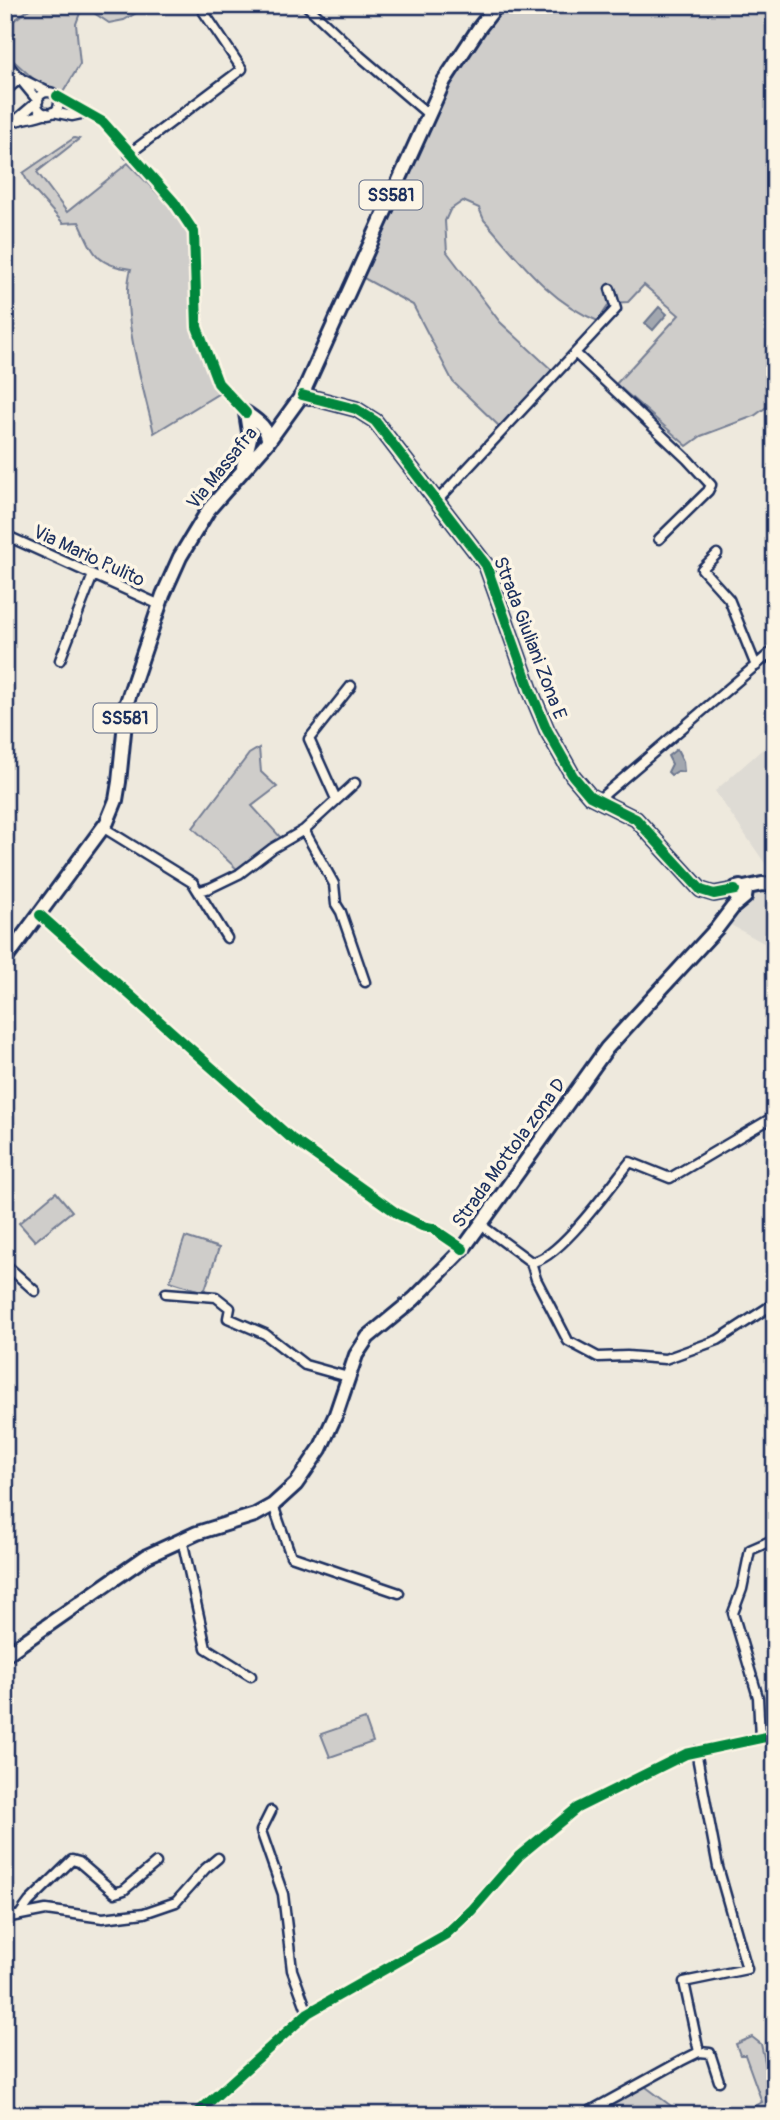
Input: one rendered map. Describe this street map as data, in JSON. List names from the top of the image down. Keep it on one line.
{"streets":{"main road":["SS581","Via Massafra","Strada Giuliani Zona E","Strada Mottola zona D"],"street":["Via Mario Pulito"]},"crossings":[["Via Massafra","Via Mario Pulito"],["Via Massafra","Strada Giuliani Zona E"],["Strada Giuliani Zona E","Strada Mottola zona D"]]}
